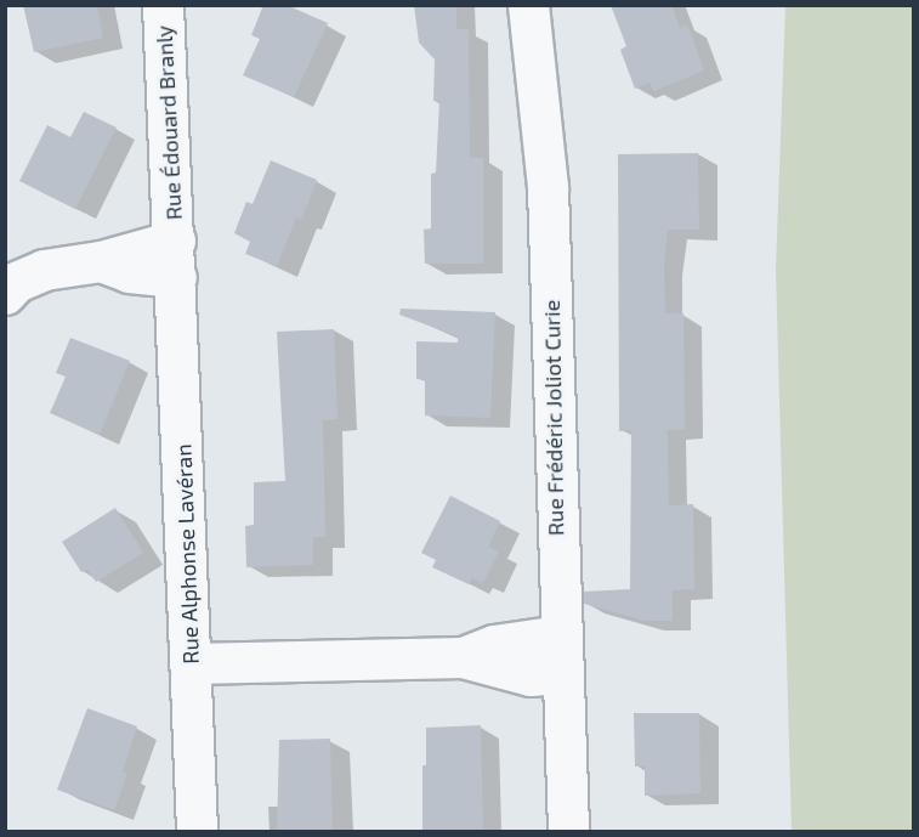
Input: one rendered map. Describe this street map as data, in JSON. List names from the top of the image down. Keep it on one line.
{"streets":{"street":["Rue Édouard Branly","Rue Frédéric Joliot Curie","Rue Alphonse Lavéran"]},"crossings":[["Rue Édouard Branly","Rue Alphonse Lavéran"]]}
